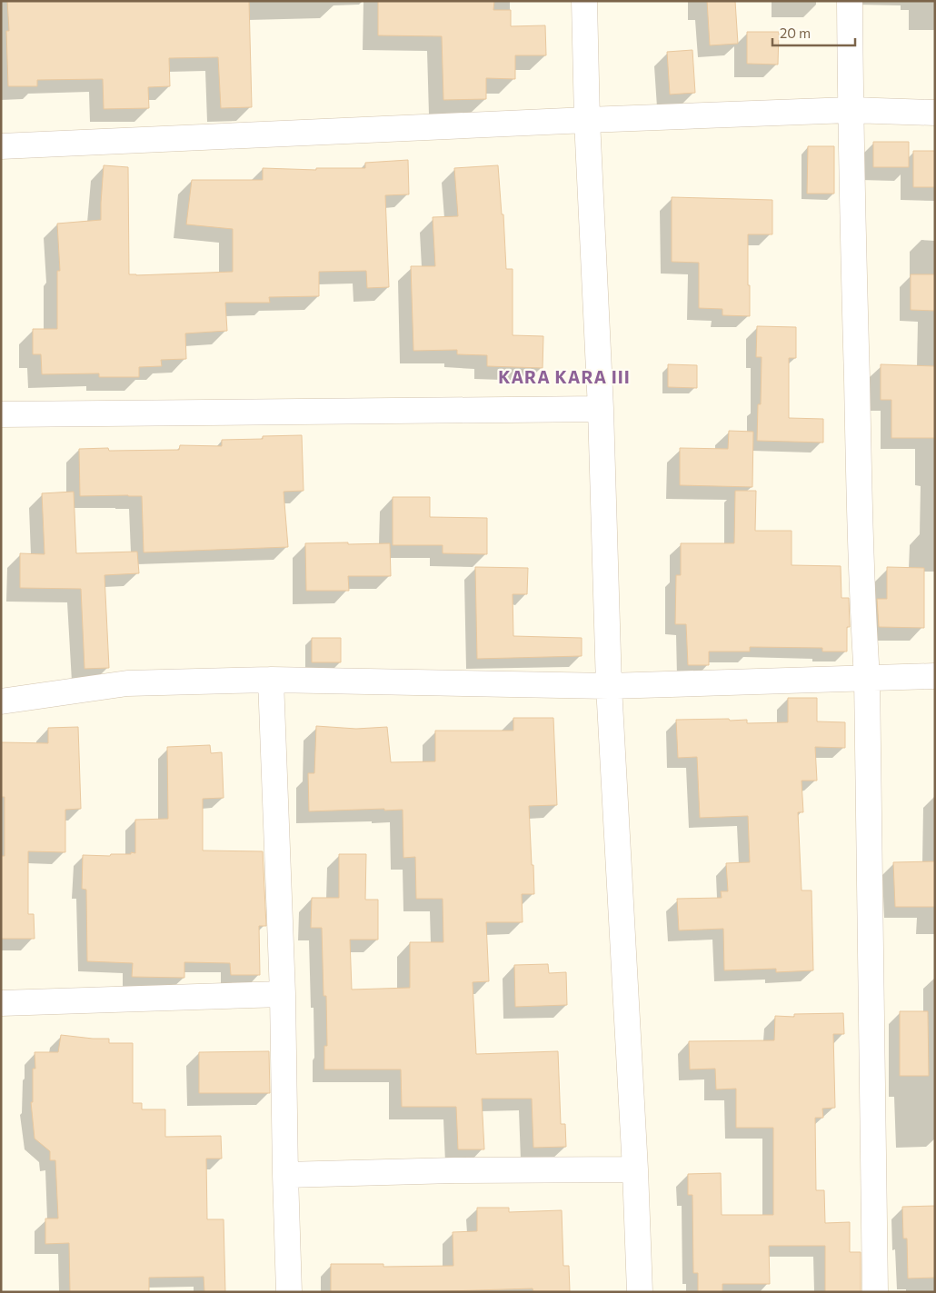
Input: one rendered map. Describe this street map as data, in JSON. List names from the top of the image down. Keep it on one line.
{"districts":["KARA KARA III"],"scale_bar":"20 m"}
